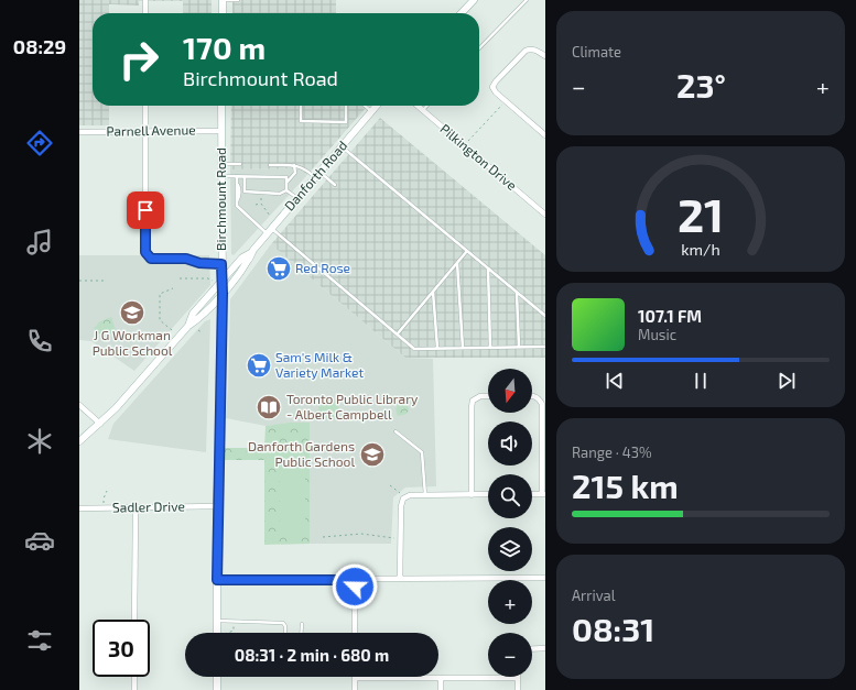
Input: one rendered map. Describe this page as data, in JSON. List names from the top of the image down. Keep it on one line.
{"streets":{"main road":["Danforth Road","Birchmount Road"],"street":["Parnell Avenue","Pilkington Drive","Sadler Drive"]},"crossings":[["Parnell Avenue","Birchmount Road"],["Danforth Road","Birchmount Road"],["Birchmount Road","Sadler Drive"]],"places":{"supermarket":["Red Rose","Sam's Milk & Variety Market"],"school or university":["J G Workman Public School","Danforth Gardens Public School"],"library":["Toronto Public Library - Albert Campbell"]},"north":"bottom","page":{"tabs":"08:29","tile":["Climate",["Range · 43%","215 km"],["Arrival","08:31"]],"turn":["170 m","Birchmount Road"],"heat":["−","23°","+"],"song":["107.1 FM","Music"],"map_buttons":["+","−"],"limit":"30","trip":"08:31 · 2 min · 680 m","gauge":["21","km/h"]}}
